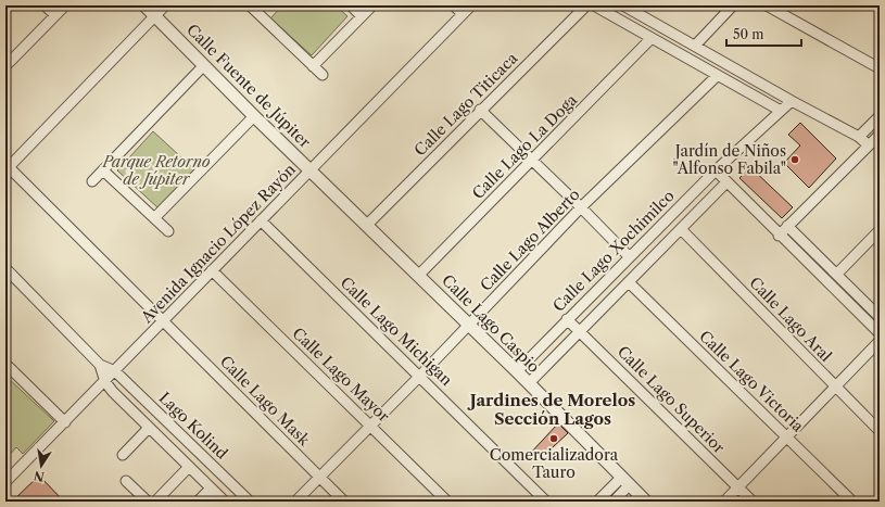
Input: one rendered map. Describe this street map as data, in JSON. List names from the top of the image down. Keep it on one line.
{"streets":{"street":["Calle Fuente de Júpiter","Calle Lago Titicaca","Calle Lago La Doga","Calle Lago Alberto","Avenida Ignacio López Rayón","Calle Lago Xochimilco","Calle Lago Aral","Calle Lago Caspio","Calle Lago Michigan","Calle Lago Mayor","Calle Lago Victoria","Calle Lago Superior","Calle Lago Mask","Lago Kolind"]},"crossings":[["Calle Fuente de Júpiter","Avenida Ignacio López Rayón"],["Calle Fuente de Júpiter","Calle Lago Caspio"],["Calle Lago Titicaca","Calle Lago Caspio"],["Calle Lago La Doga","Calle Lago Caspio"],["Calle Lago Alberto","Calle Lago Caspio"],["Calle Lago Alberto","Calle Lago Michigan"],["Calle Lago Alberto","Calle Lago Mayor"],["Calle Lago Alberto","Calle Lago Mask"],["Avenida Ignacio López Rayón","Calle Lago Caspio"],["Avenida Ignacio López Rayón","Calle Lago Michigan"],["Avenida Ignacio López Rayón","Calle Lago Mayor"],["Avenida Ignacio López Rayón","Calle Lago Mask"],["Avenida Ignacio López Rayón","Lago Kolind"],["Calle Lago Xochimilco","Calle Lago Aral"],["Calle Lago Xochimilco","Calle Lago Caspio"],["Calle Lago Xochimilco","Calle Lago Victoria"],["Calle Lago Xochimilco","Calle Lago Superior"]],"districts":["Jardines de Morelos Sección Lagos"],"parks":["Parque Retorno de Júpiter"],"places":["Jardín de Niños \"Alfonso Fabila\"","Comercializadora Tauro"],"scale_bar":"50 m","north":"bottom"}
